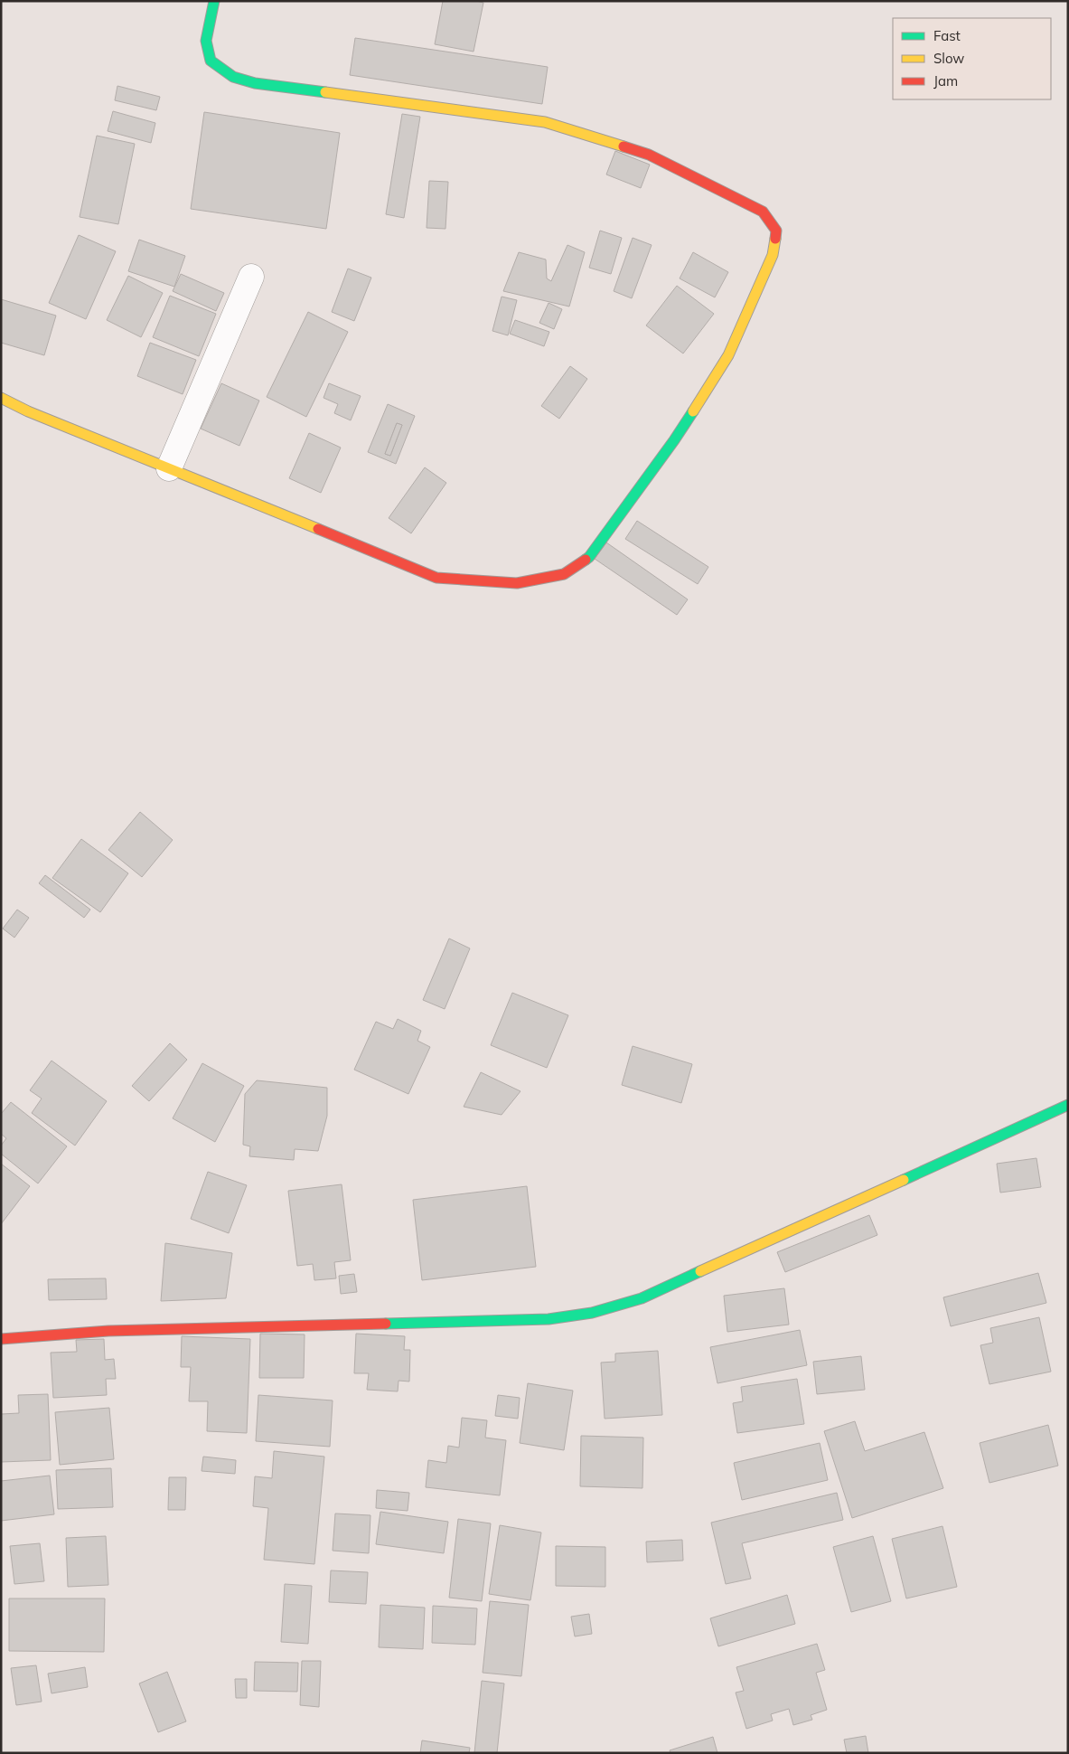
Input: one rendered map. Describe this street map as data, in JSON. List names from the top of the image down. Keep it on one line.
{"legend":["Fast","Slow","Jam"]}
